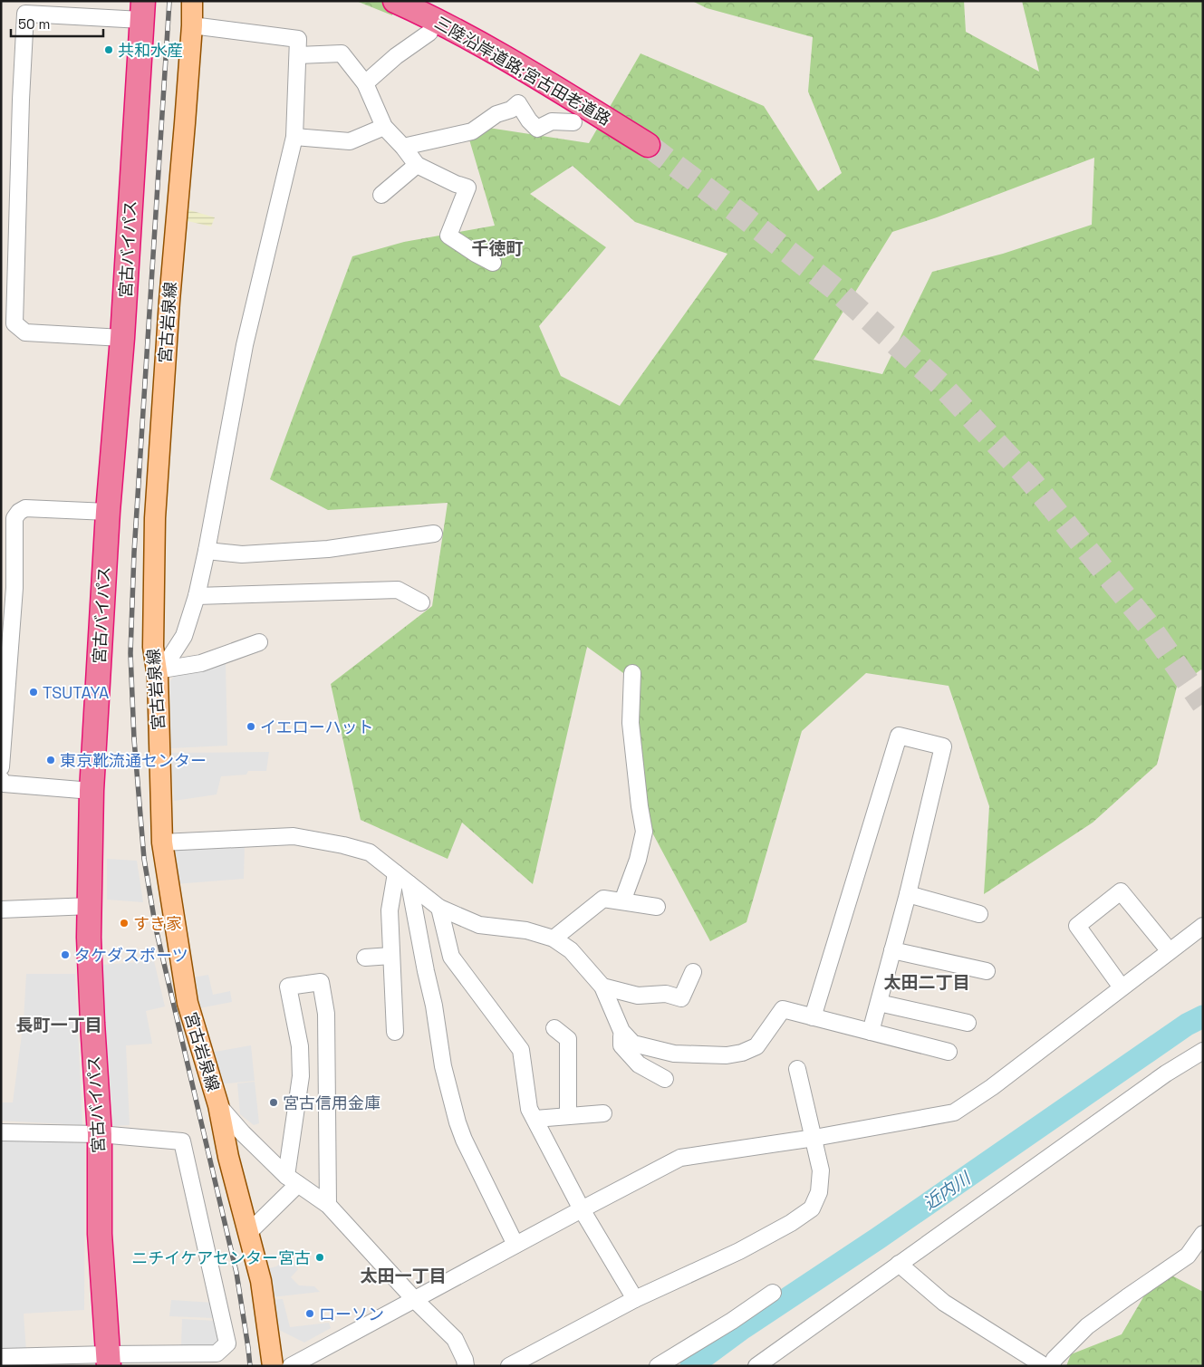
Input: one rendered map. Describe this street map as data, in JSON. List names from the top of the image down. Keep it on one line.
{"streets":{"highway":["三陸沿岸道路;宮古田老道路","宮古バイパス"],"main road":["宮古岩泉線"]},"districts":["千徳町","太田二丁目","長町一丁目","太田一丁目"],"water":["近内川"],"places":["共和水産","TSUTAYA","イエローハット","東京靴流通センター","すき家","タケダスポーツ","宮古信用金庫","ニチイケアセンター宮古","ローソン"],"scale_bar":"50 m"}
